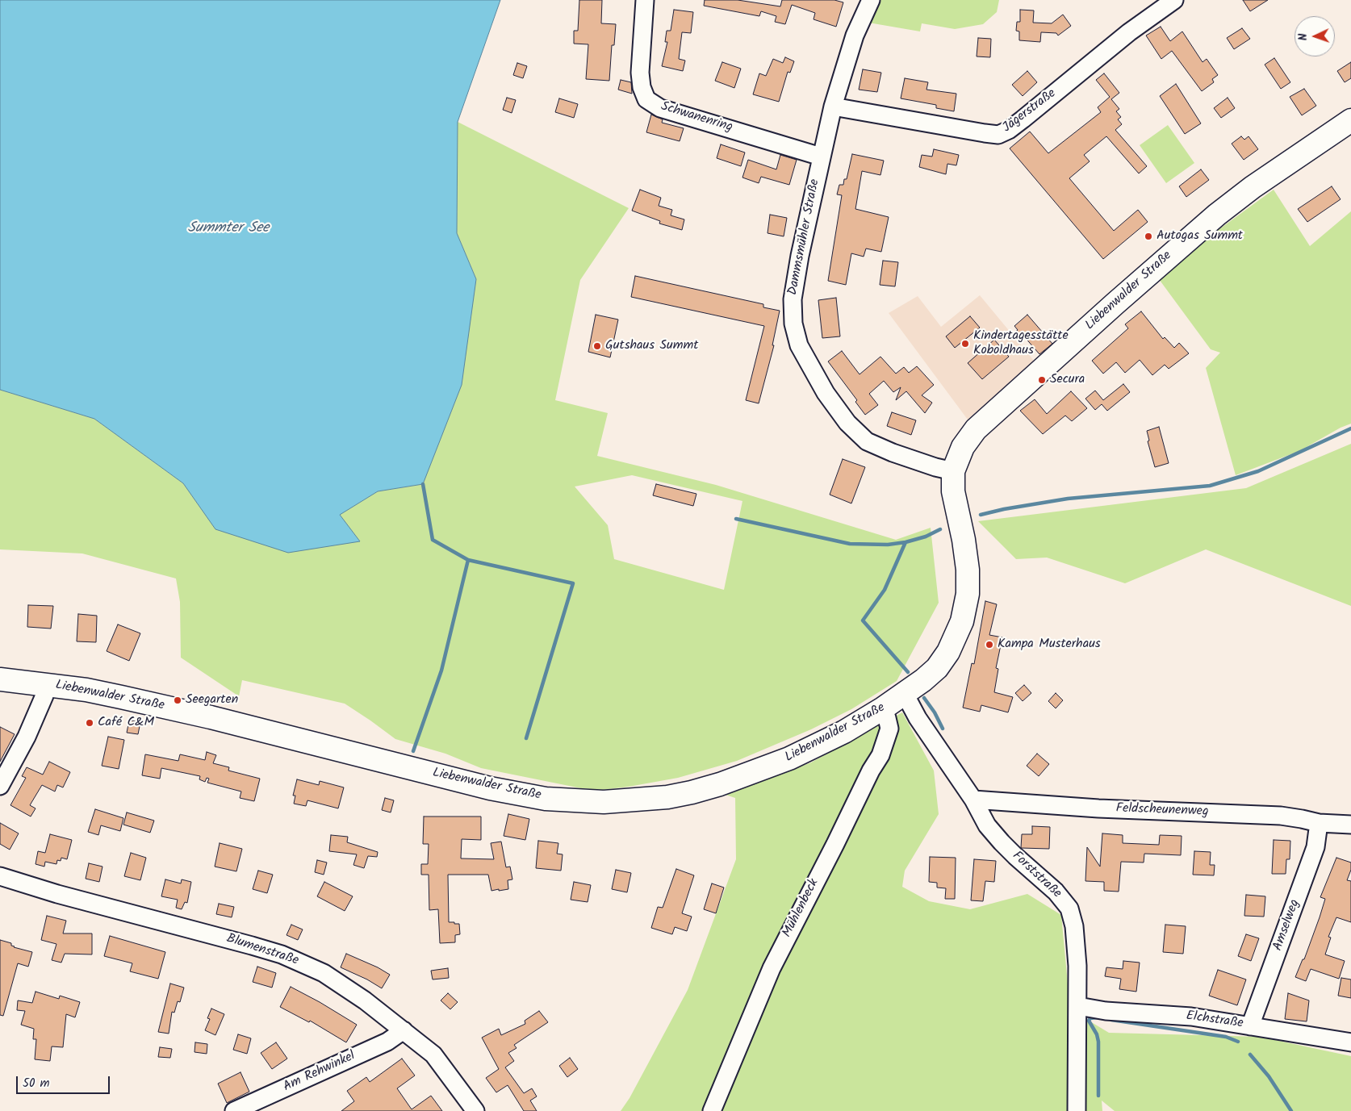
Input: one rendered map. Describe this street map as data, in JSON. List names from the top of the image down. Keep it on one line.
{"streets":{"main road":["Liebenwalder Straße"],"street":["Jägerstraße","Schwanenring","Dammsmühler Straße","Feldscheunenweg","Forststraße","Mühlenbeck","Amselweg","Blumenstraße","Elchstraße","Am Rehwinkel"]},"crossings":[["Jägerstraße","Dammsmühler Straße"],["Schwanenring","Dammsmühler Straße"],["Dammsmühler Straße","Liebenwalder Straße"],["Liebenwalder Straße","Forststraße"],["Liebenwalder Straße","Mühlenbeck"],["Feldscheunenweg","Forststraße"],["Feldscheunenweg","Amselweg"],["Forststraße","Elchstraße"],["Amselweg","Elchstraße"],["Blumenstraße","Am Rehwinkel"]],"water":["Summter See"],"places":["Autogas Summt","Kindertagesstätte Koboldhaus","Gutshaus Summt","Secura","Kampa Musterhaus","Seegarten","Café C&M"],"scale_bar":"50 m","north":"left"}
